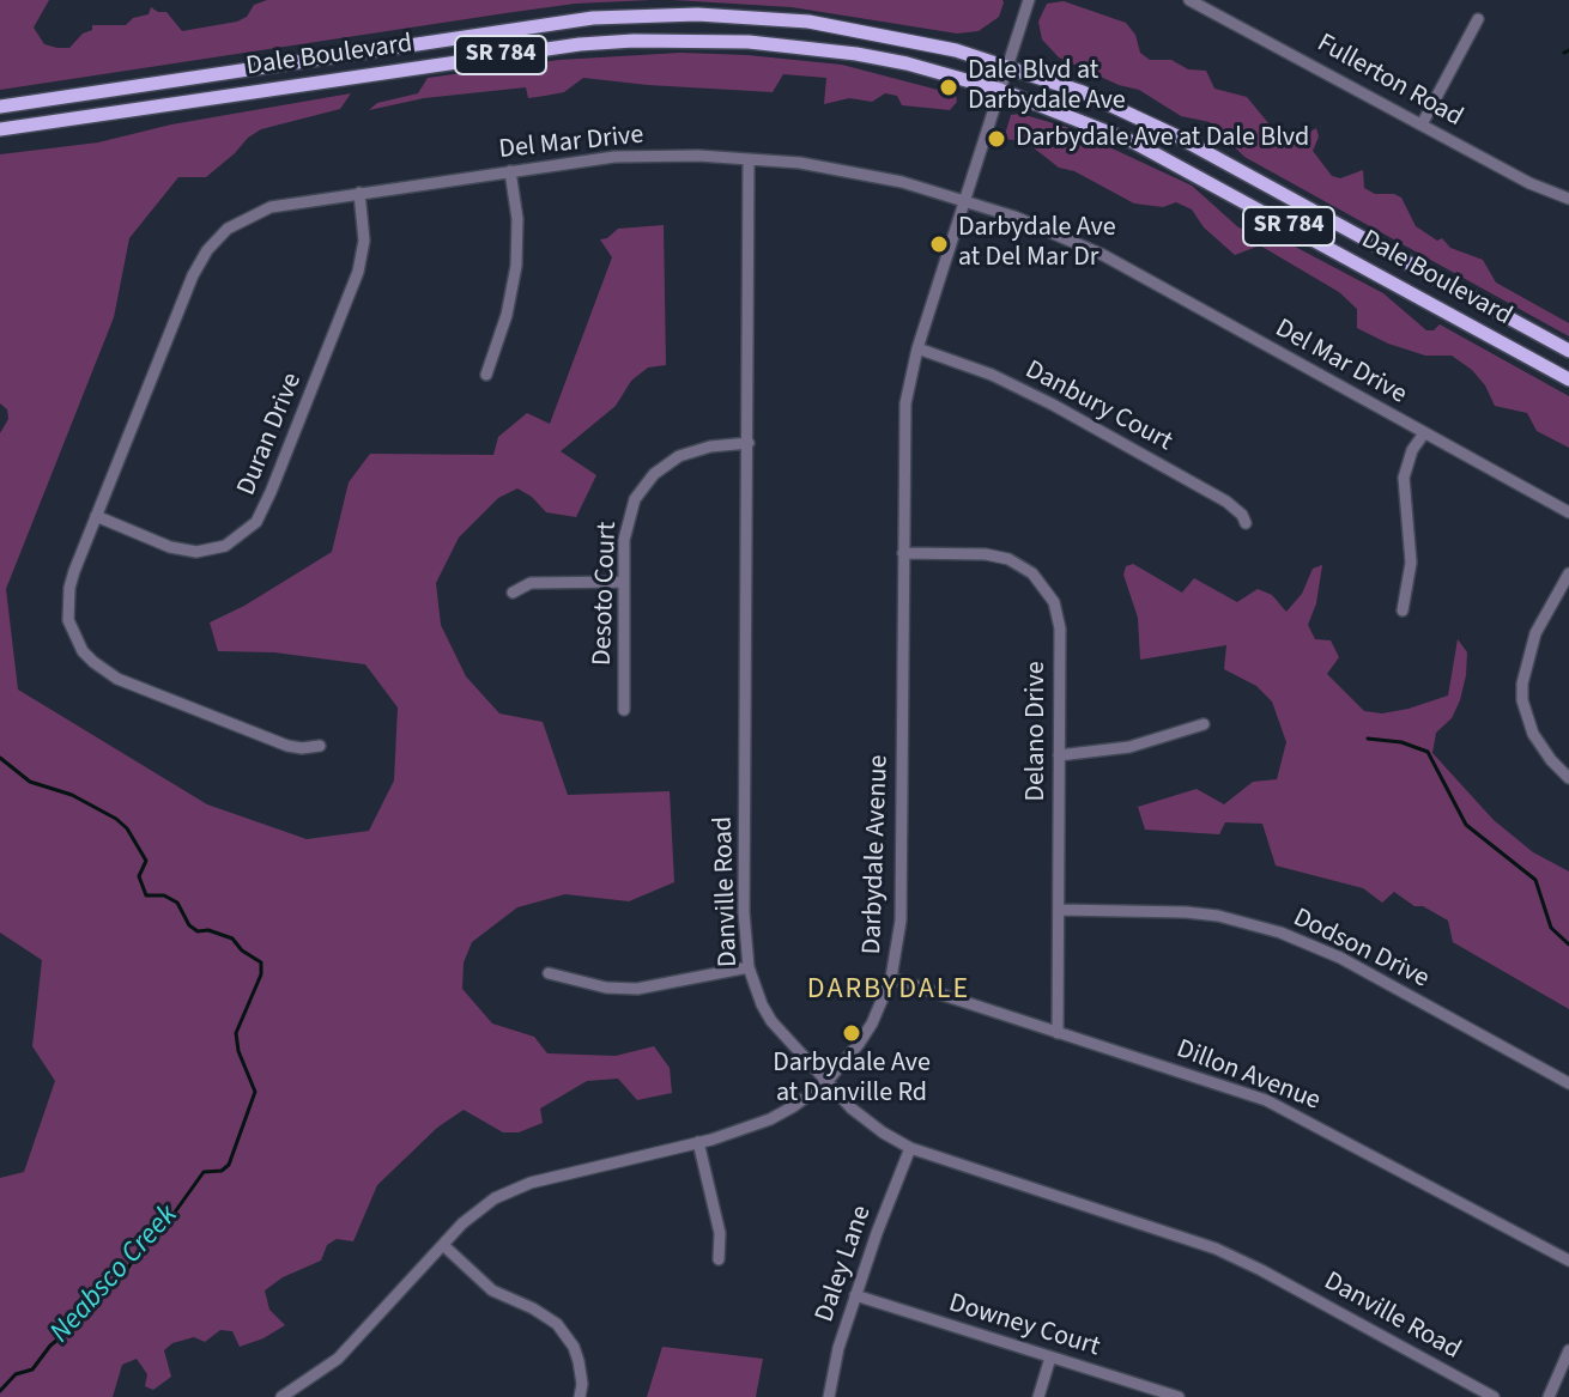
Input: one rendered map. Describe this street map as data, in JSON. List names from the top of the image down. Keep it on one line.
{"streets":{"main road":["SR 784","Dale Boulevard"],"street":["Fullerton Road","Del Mar Drive","Danbury Court","Duran Drive","Desoto Court","Delano Drive","Darbydale Avenue","Danville Road","Dodson Drive","Dillon Avenue","Daley Lane","Downey Court"]},"crossings":[["Dale Boulevard","Darbydale Avenue"],["Del Mar Drive","Duran Drive"],["Del Mar Drive","Darbydale Avenue"],["Del Mar Drive","Danville Road"],["Danbury Court","Darbydale Avenue"],["Desoto Court","Danville Road"],["Delano Drive","Darbydale Avenue"],["Delano Drive","Dodson Drive"],["Delano Drive","Dillon Avenue"],["Darbydale Avenue","Danville Road"],["Darbydale Avenue","Dillon Avenue"],["Danville Road","Daley Lane"],["Daley Lane","Downey Court"]],"districts":["DARBYDALE"],"water":["Neabsco Creek"],"places":["Dale Blvd at Darbydale Ave","Darbydale Ave at Dale Blvd","Darbydale Ave at Del Mar Dr","Darbydale Ave at Danville Rd"]}
